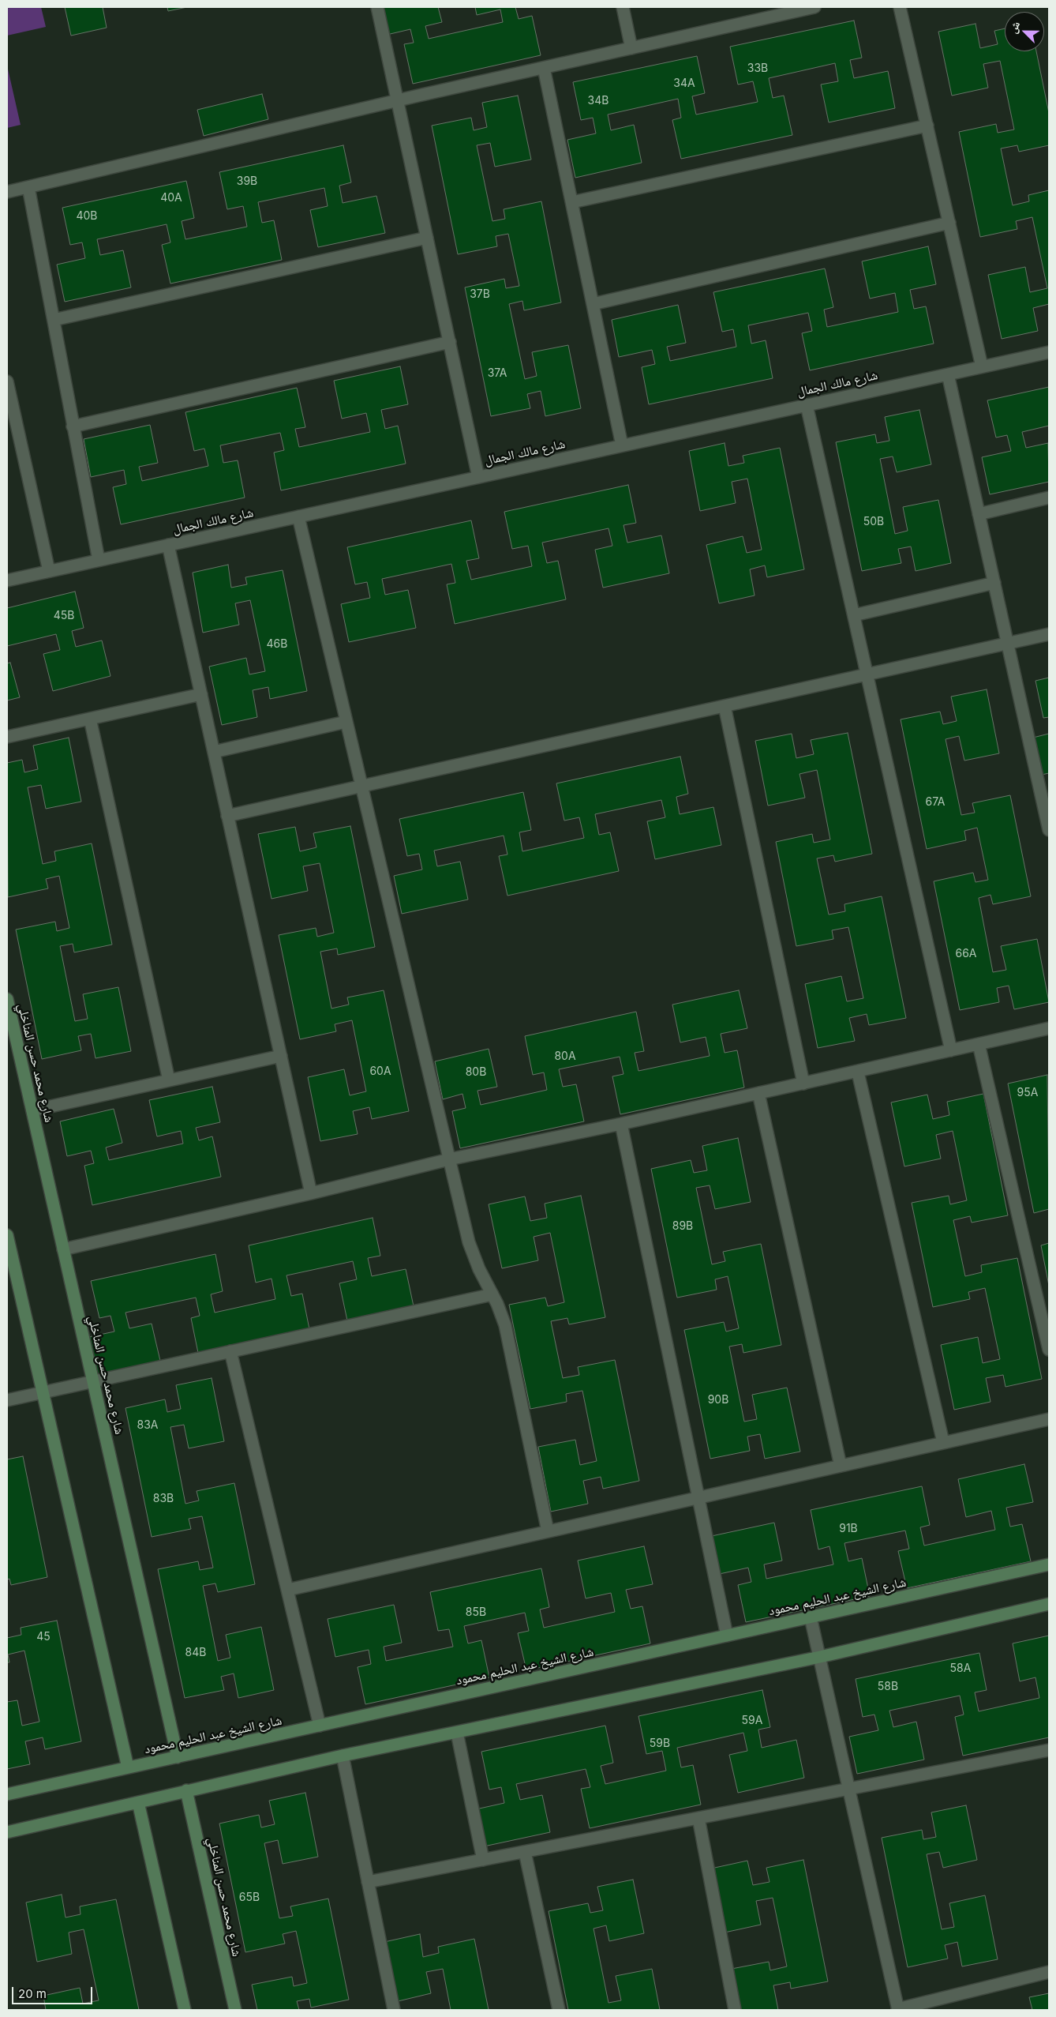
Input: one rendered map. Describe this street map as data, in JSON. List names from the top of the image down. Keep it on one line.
{"streets":{"street":["شارع مالك الجمال","شارع محمد حسن المناخلي","شارع الشيخ عبد الحليم محمود"]},"crossings":[["شارع محمد حسن المناخلي","شارع الشيخ عبد الحليم محمود"]],"house_numbers":["33B","34A","34B","39B","40A","40B","37B","37A","50B","45B","46B","67A","66A","80A","60A","80B","95A","89B","90B","83A","83B","91B","85B","45","84B","58A","58B","59A","59B","65B"],"scale_bar":"20 m","north":"top left"}
